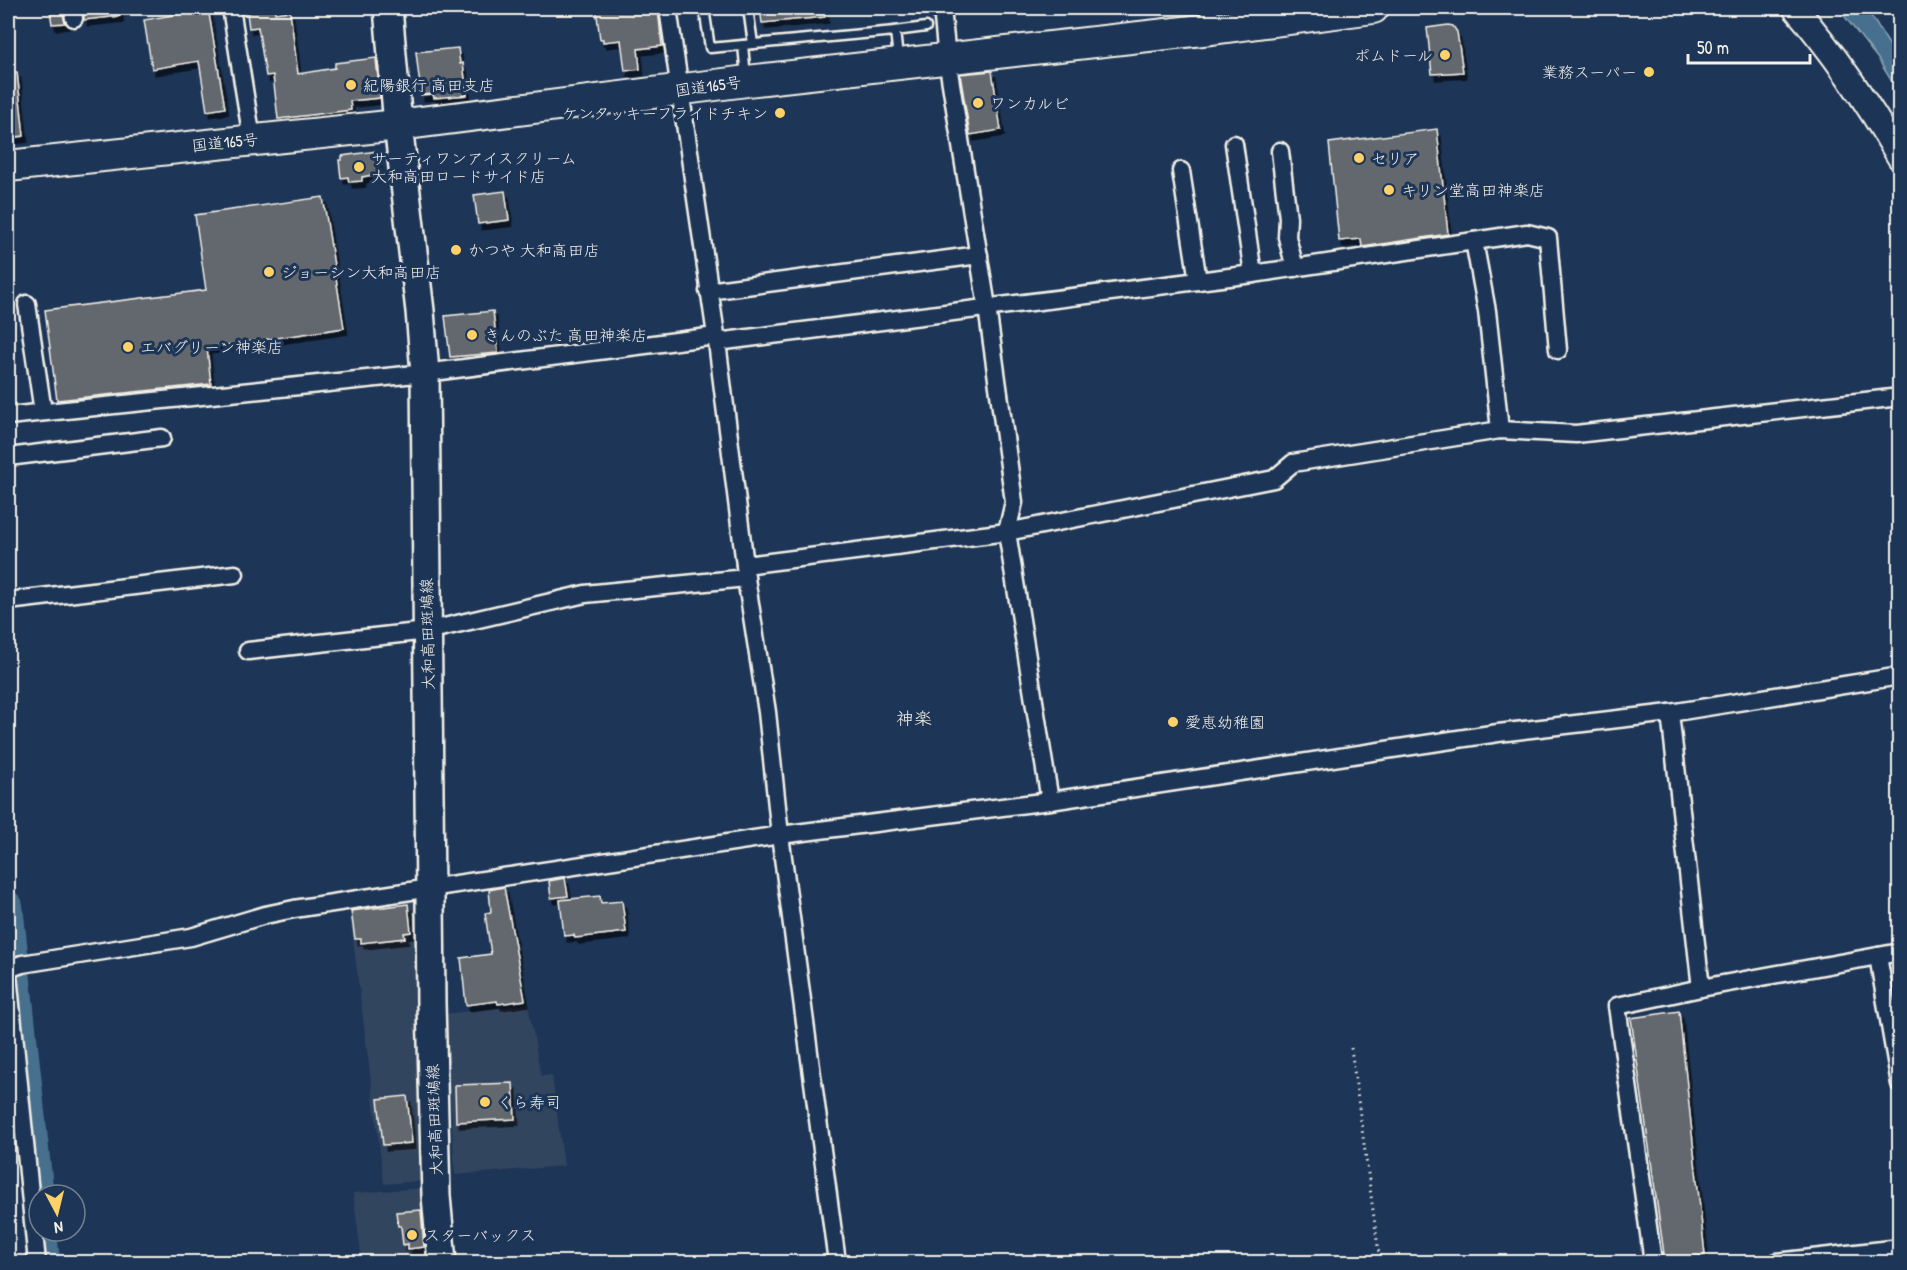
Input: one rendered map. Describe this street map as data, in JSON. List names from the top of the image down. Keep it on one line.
{"streets":{"highway":["国道165号"],"main road":["大和高田斑鳩線"]},"crossings":[["国道165号","大和高田斑鳩線"]],"districts":["神楽"],"places":["ポムドール","業務スーパー","紀陽銀行 高田支店","ワンカルビ","ケンタッキーフライドチキン","セリア","サーティワンアイスクリーム 大和高田ロードサイド店","キリン堂高田神楽店","かつや 大和高田店","ジョーシン大和高田店","きんのぶた 高田神楽店","エバグリーン神楽店","愛恵幼稚園","くら寿司","スターバックス"],"scale_bar":"50 m","north":"bottom"}
